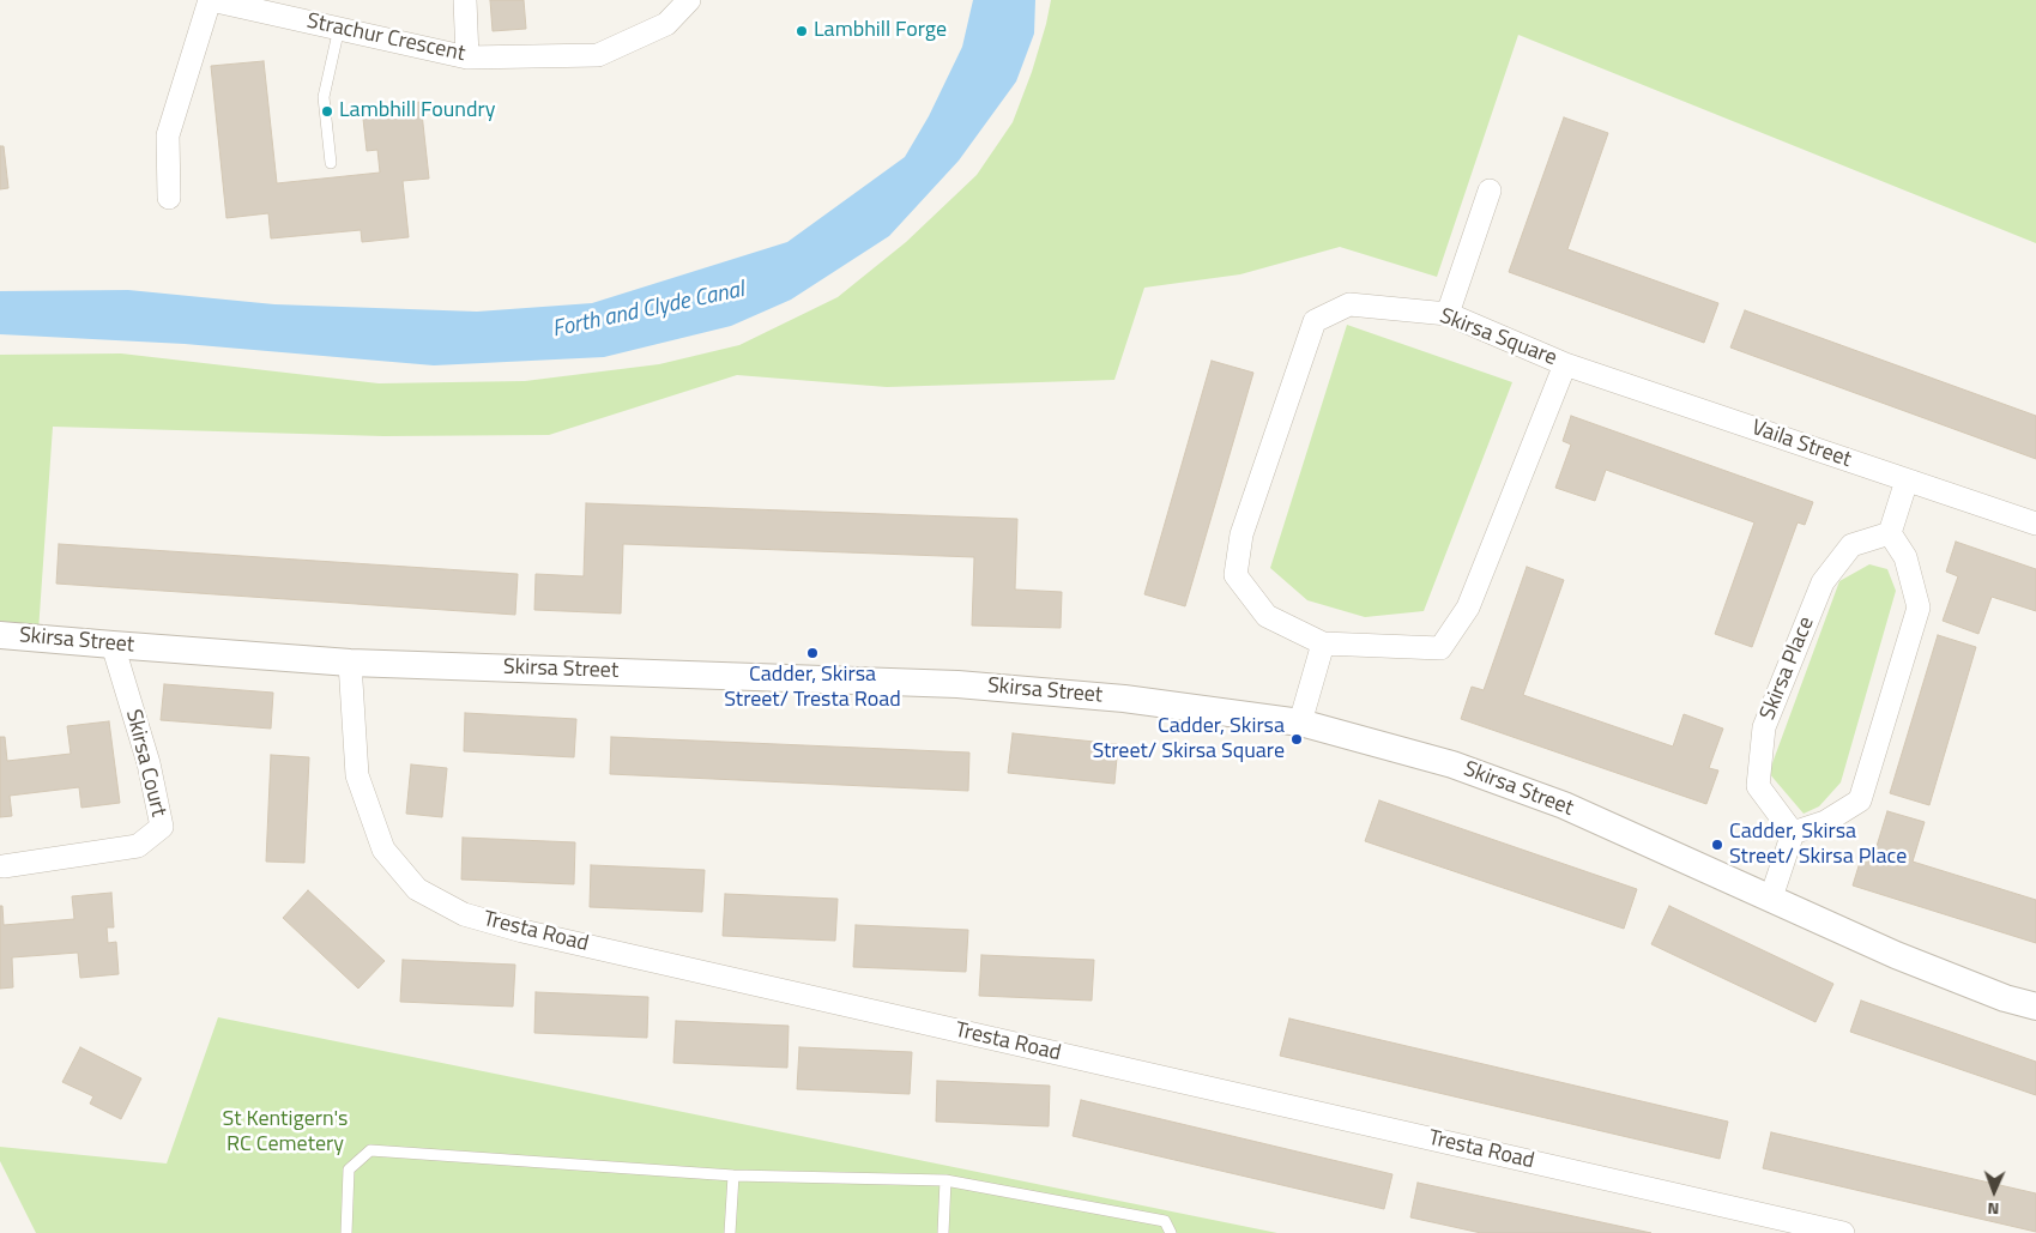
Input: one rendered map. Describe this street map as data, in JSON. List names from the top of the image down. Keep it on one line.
{"streets":{"street":["Strachur Crescent","Skirsa Square","Vaila Street","Skirsa Street","Skirsa Place","Skirsa Court","Tresta Road"]},"crossings":[["Skirsa Square","Vaila Street"],["Skirsa Street","Skirsa Court"],["Skirsa Street","Tresta Road"]],"water":["Forth and Clyde Canal"],"parks":["St Kentigern's RC Cemetery"],"places":["Lambhill Forge","Lambhill Foundry","Cadder, Skirsa Street/ Tresta Road","Cadder, Skirsa Street/ Skirsa Square","Cadder, Skirsa Street/ Skirsa Place"],"north":"bottom"}
